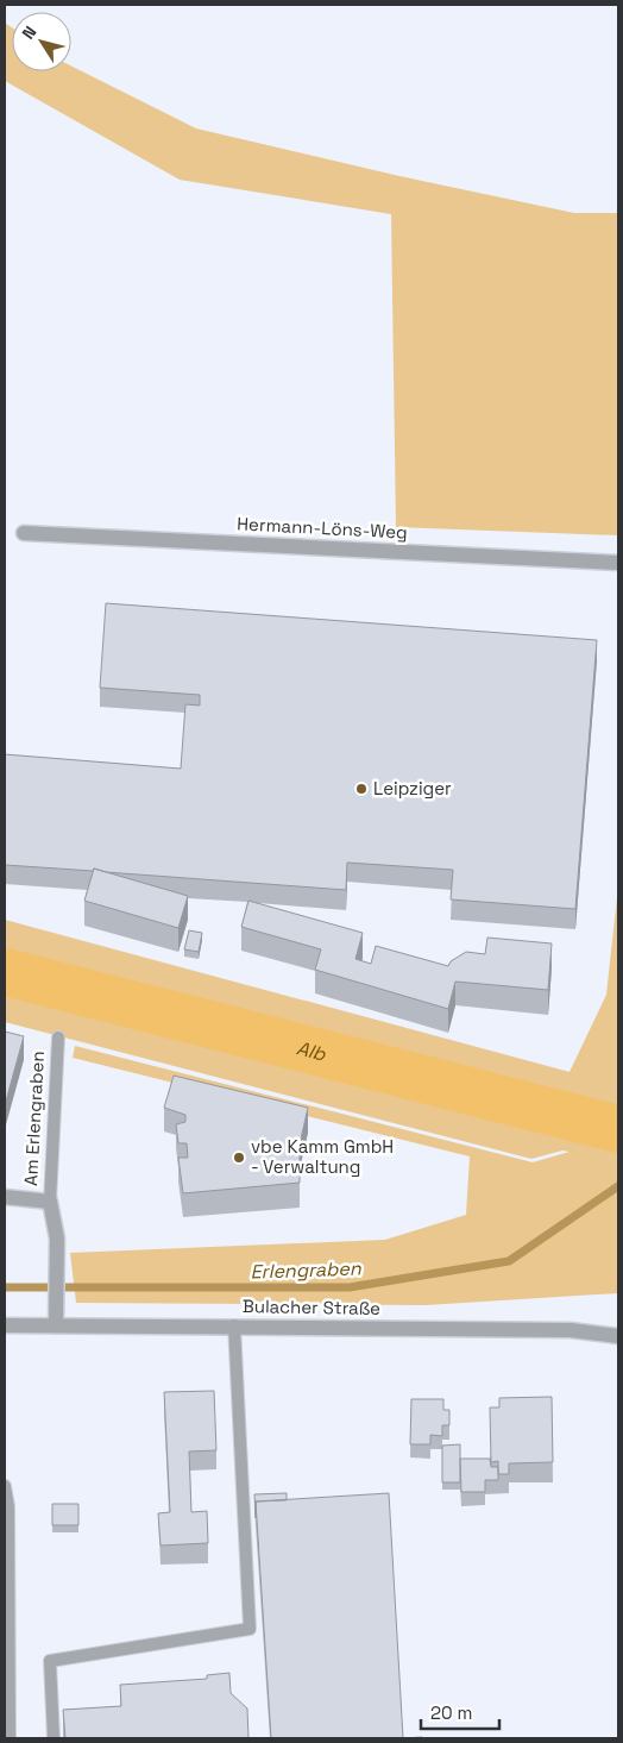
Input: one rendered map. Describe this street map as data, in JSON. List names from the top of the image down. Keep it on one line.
{"streets":{"street":["Hermann-Löns-Weg","Am Erlengraben","Bulacher Straße"]},"crossings":[["Am Erlengraben","Bulacher Straße"]],"water":["Alb","Erlengraben"],"places":["Leipziger","vbe Kamm GmbH - Verwaltung"],"scale_bar":"20 m","north":"top left"}
